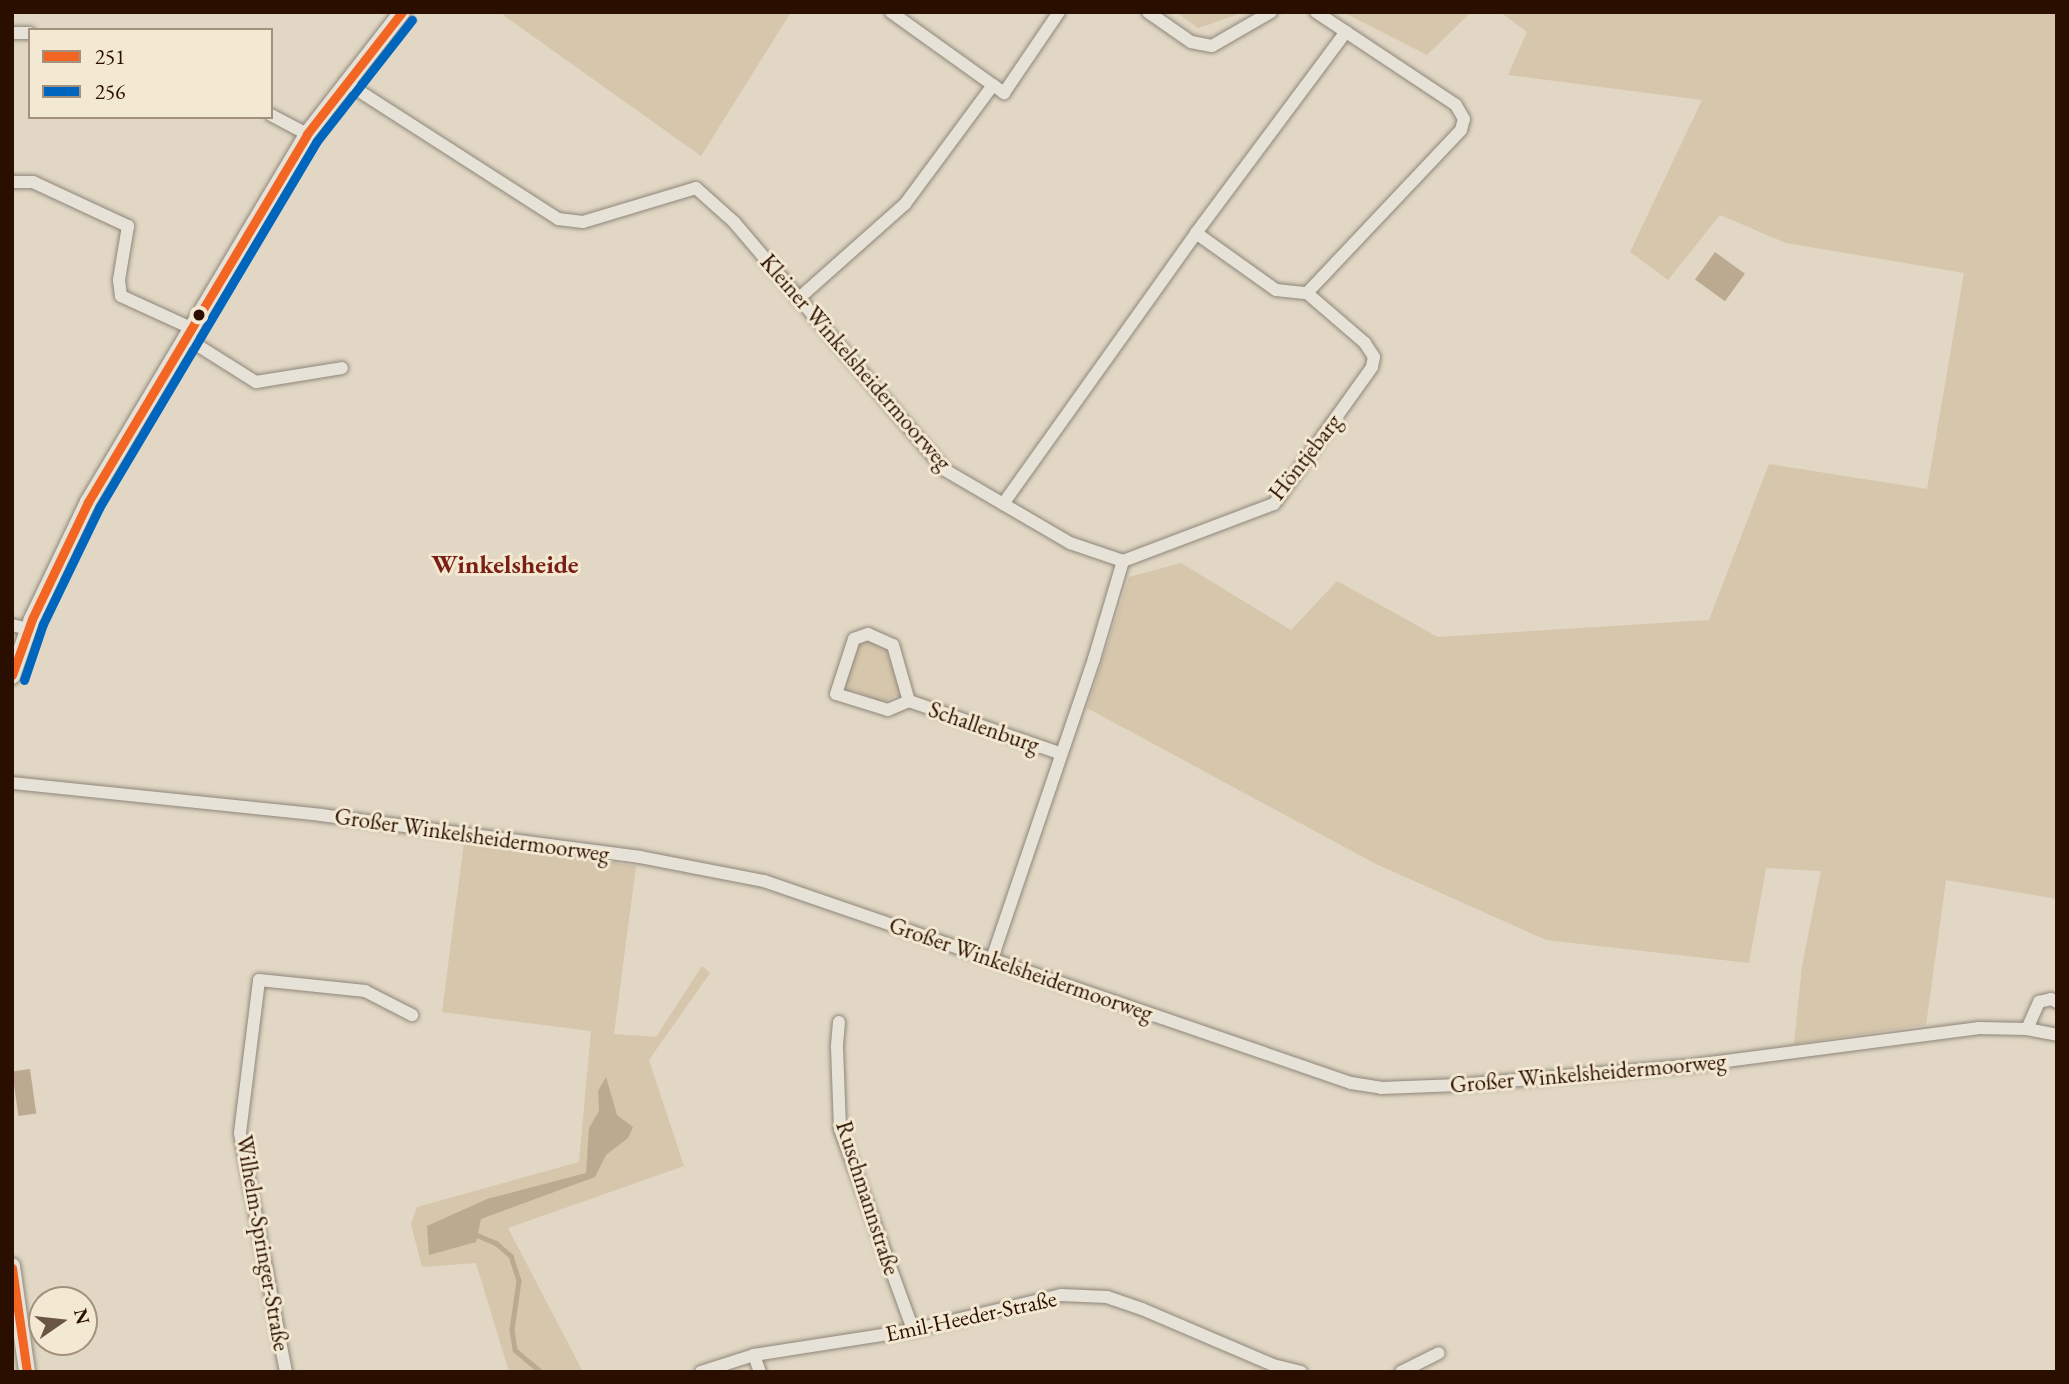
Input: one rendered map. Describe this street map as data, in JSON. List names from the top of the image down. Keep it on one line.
{"streets":{"street":["Kleiner Winkelsheidermoorweg","Höntjebarg","Schallenburg","Großer Winkelsheidermoorweg","Ruschmannstraße","Wilhelm-Springer-Straße","Emil-Heeder-Straße"]},"crossings":[["Kleiner Winkelsheidermoorweg","Höntjebarg"],["Ruschmannstraße","Emil-Heeder-Straße"]],"districts":["Winkelsheide"],"lines":["transit line 251","transit line 256"],"legend":["251","256"],"north":"right"}
